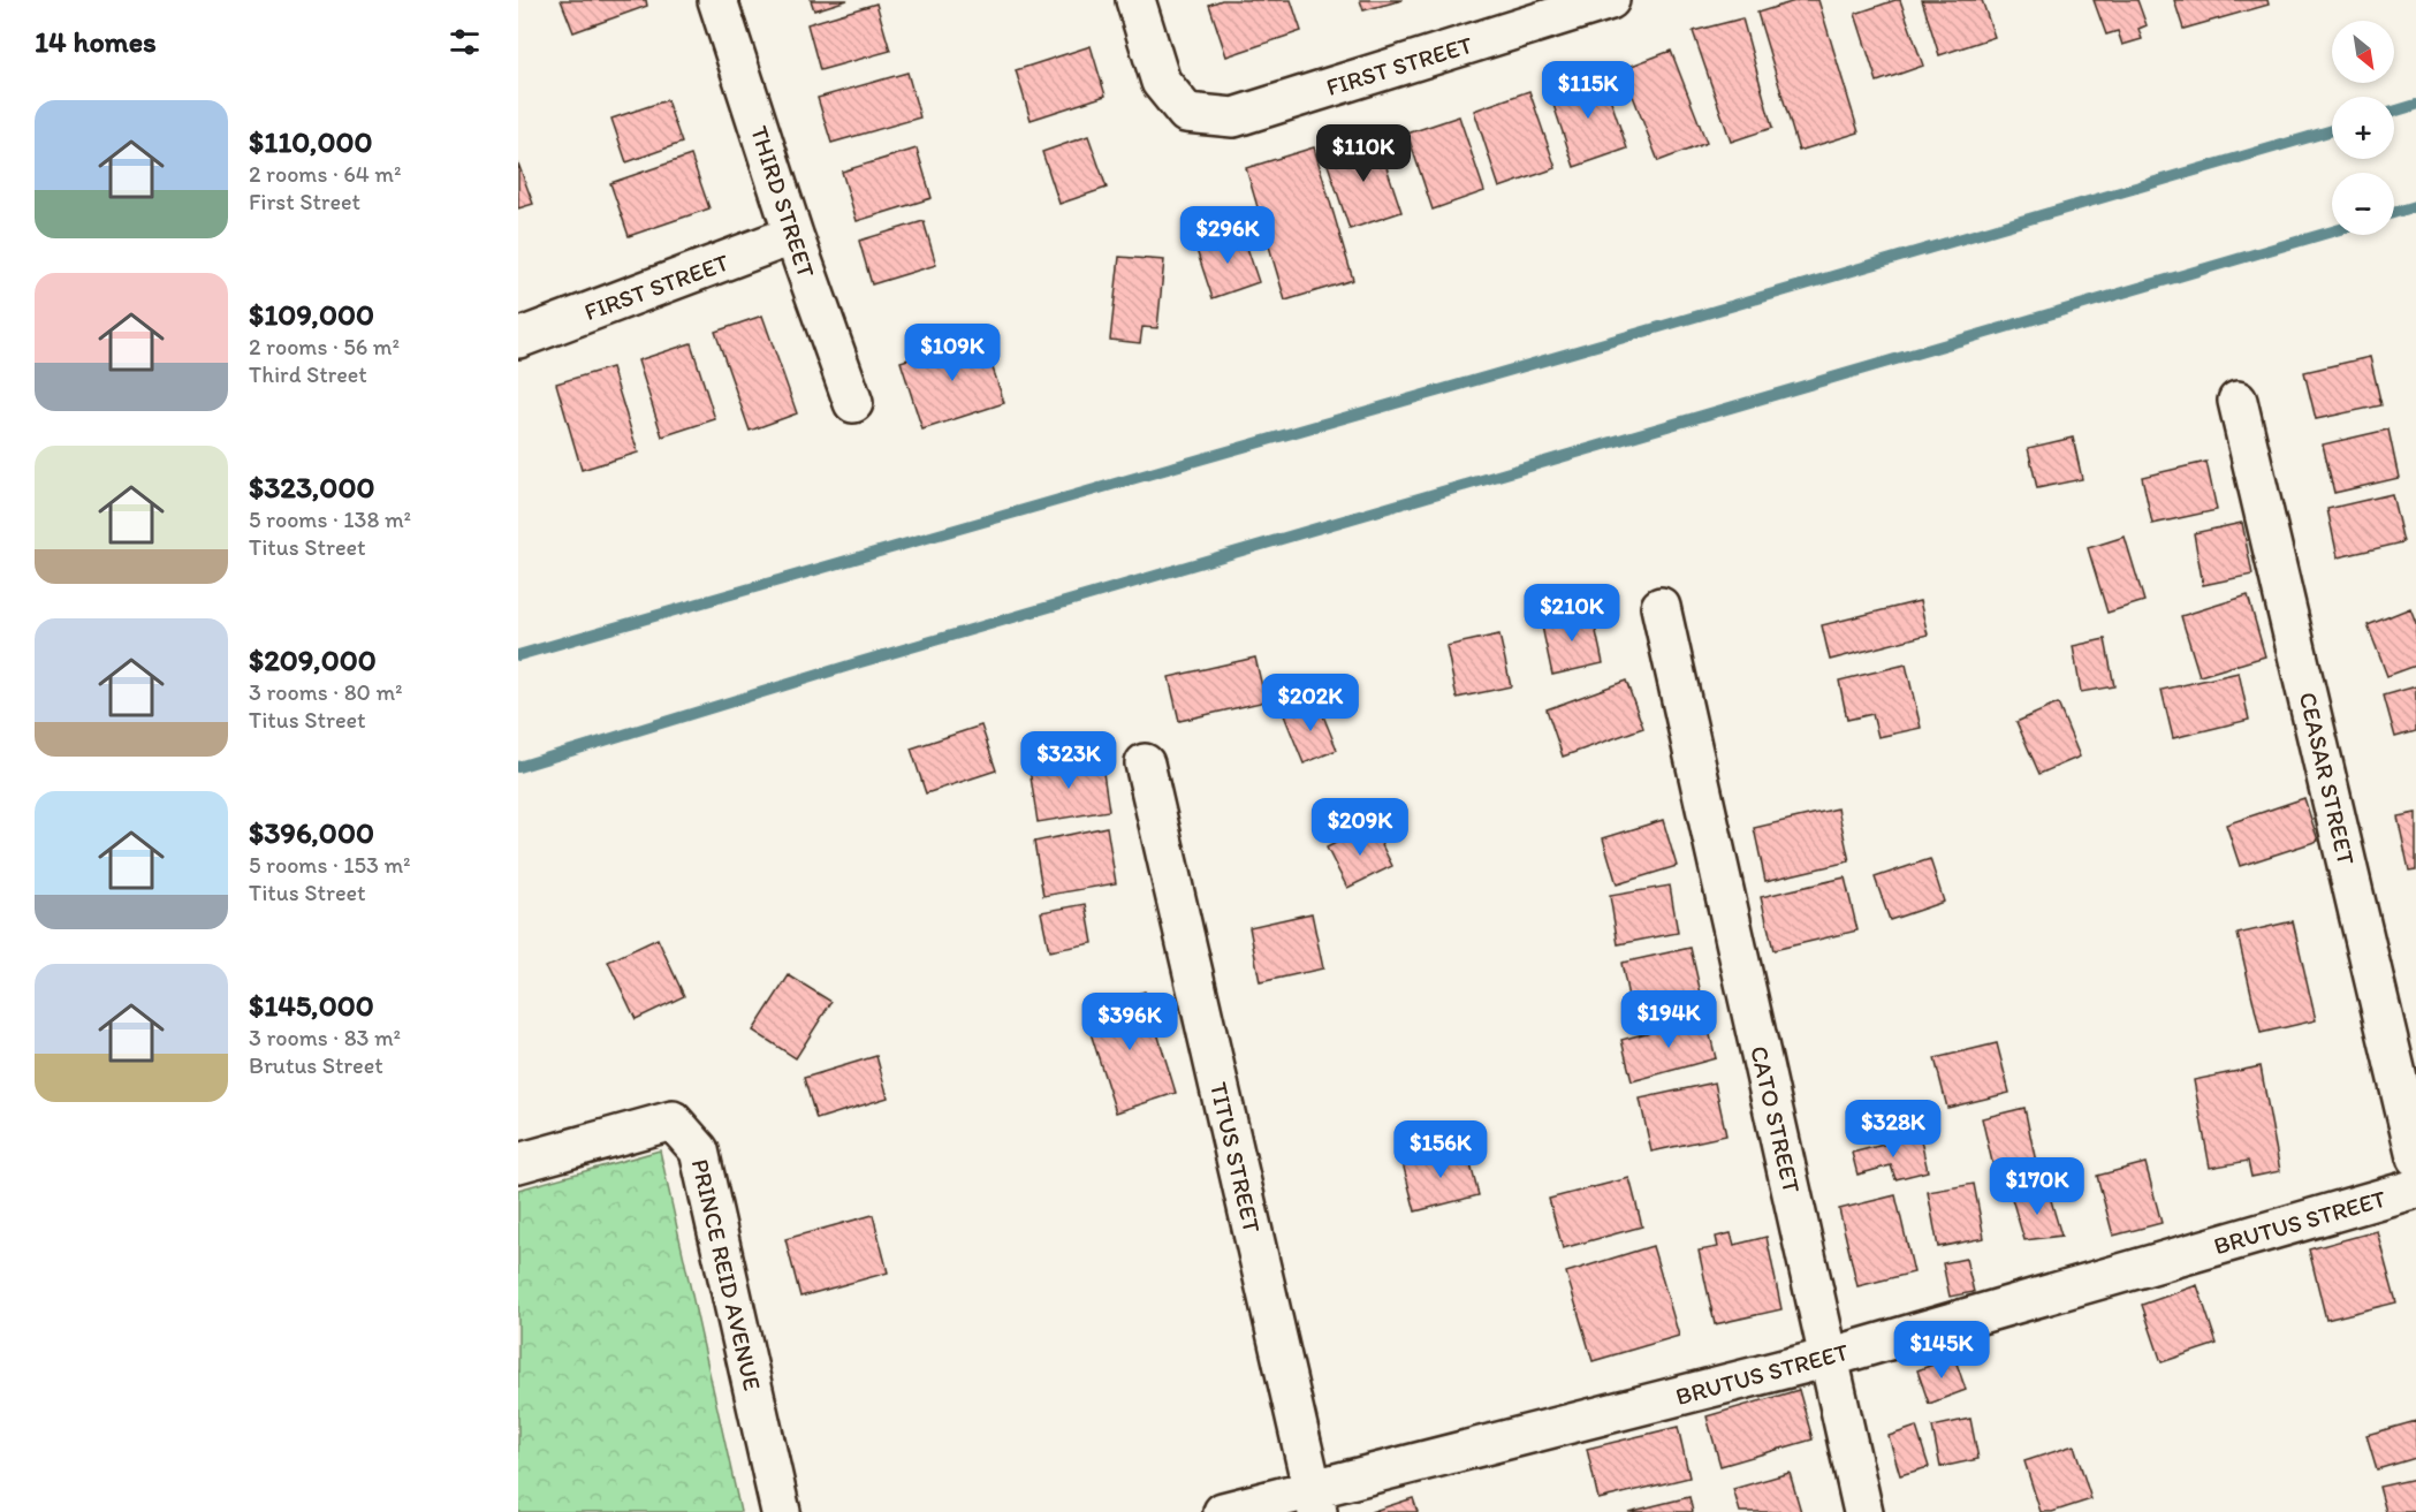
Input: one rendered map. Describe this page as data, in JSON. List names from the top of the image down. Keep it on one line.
{"streets":{"street":["FIRST STREET","THIRD STREET","CEASAR STREET","CATO STREET","TITUS STREET","BRUTUS STREET","PRINCE REID AVENUE"]},"crossings":[["FIRST STREET","THIRD STREET"],["CATO STREET","BRUTUS STREET"],["TITUS STREET","BRUTUS STREET"]],"north":"bottom right","page":{"heading":"14 homes","map_buttons":["+","−"],"price":["$115K","$110K","$296K","$109K","$210K","$202K","$323K","$209K","$194K","$396K","$328K","$156K","$170K","$145K"],"list":[{"name":"$110,000","note":"2 rooms · 64 m² · First Street"},{"name":"$109,000","note":"2 rooms · 56 m² · Third Street"},{"name":"$323,000","note":"5 rooms · 138 m² · Titus Street"},{"name":"$209,000","note":"3 rooms · 80 m² · Titus Street"},{"name":"$396,000","note":"5 rooms · 153 m² · Titus Street"},{"name":"$145,000","note":"3 rooms · 83 m² · Brutus Street"}]}}
